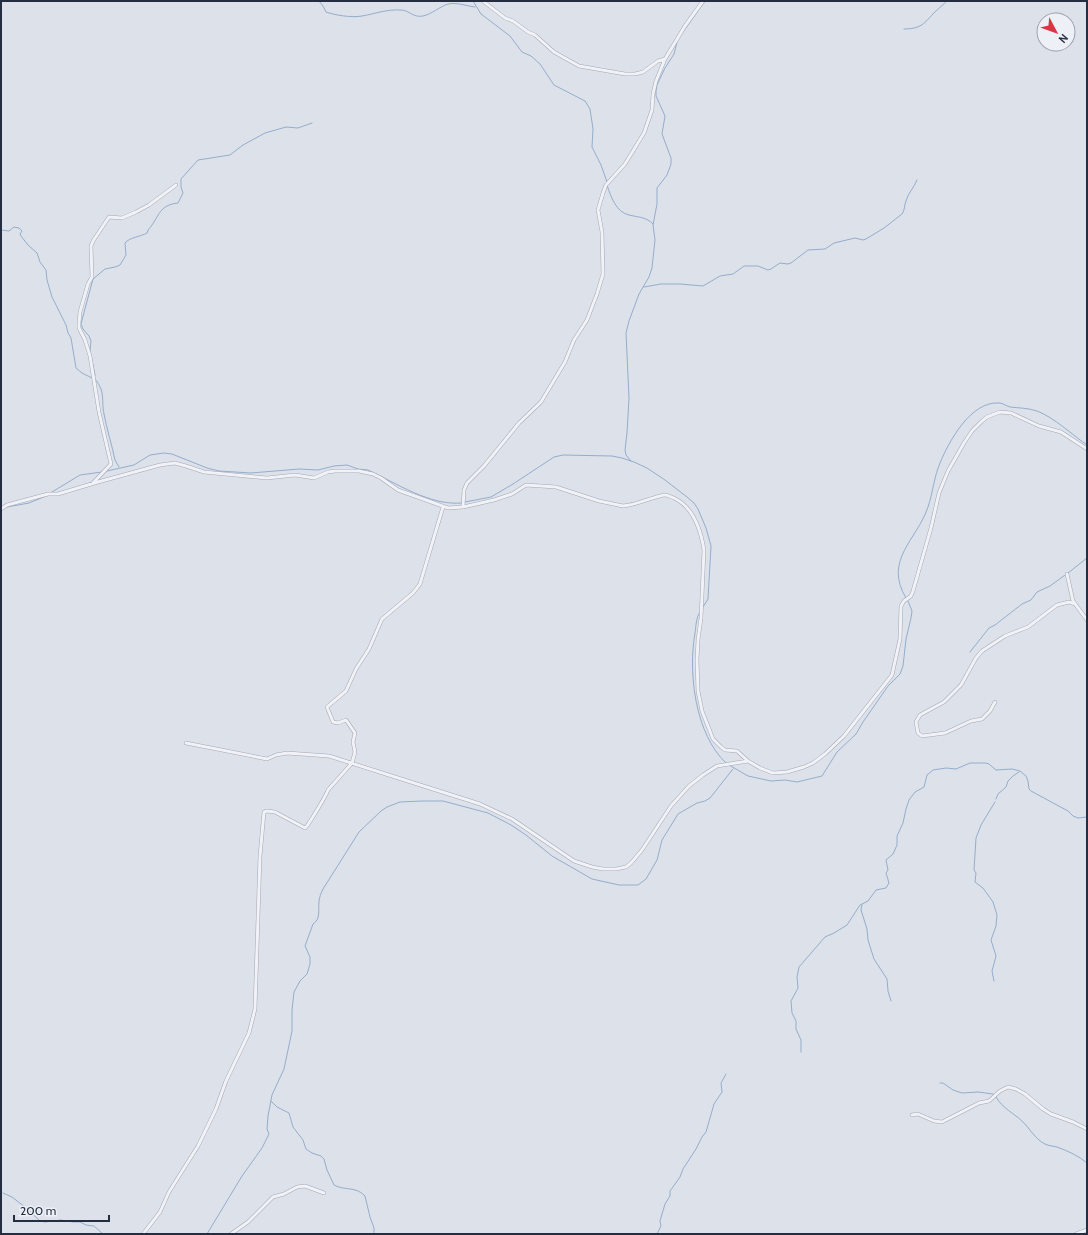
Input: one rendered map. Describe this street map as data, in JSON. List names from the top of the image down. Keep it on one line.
{"scale_bar":"200 m","north":"bottom right"}
